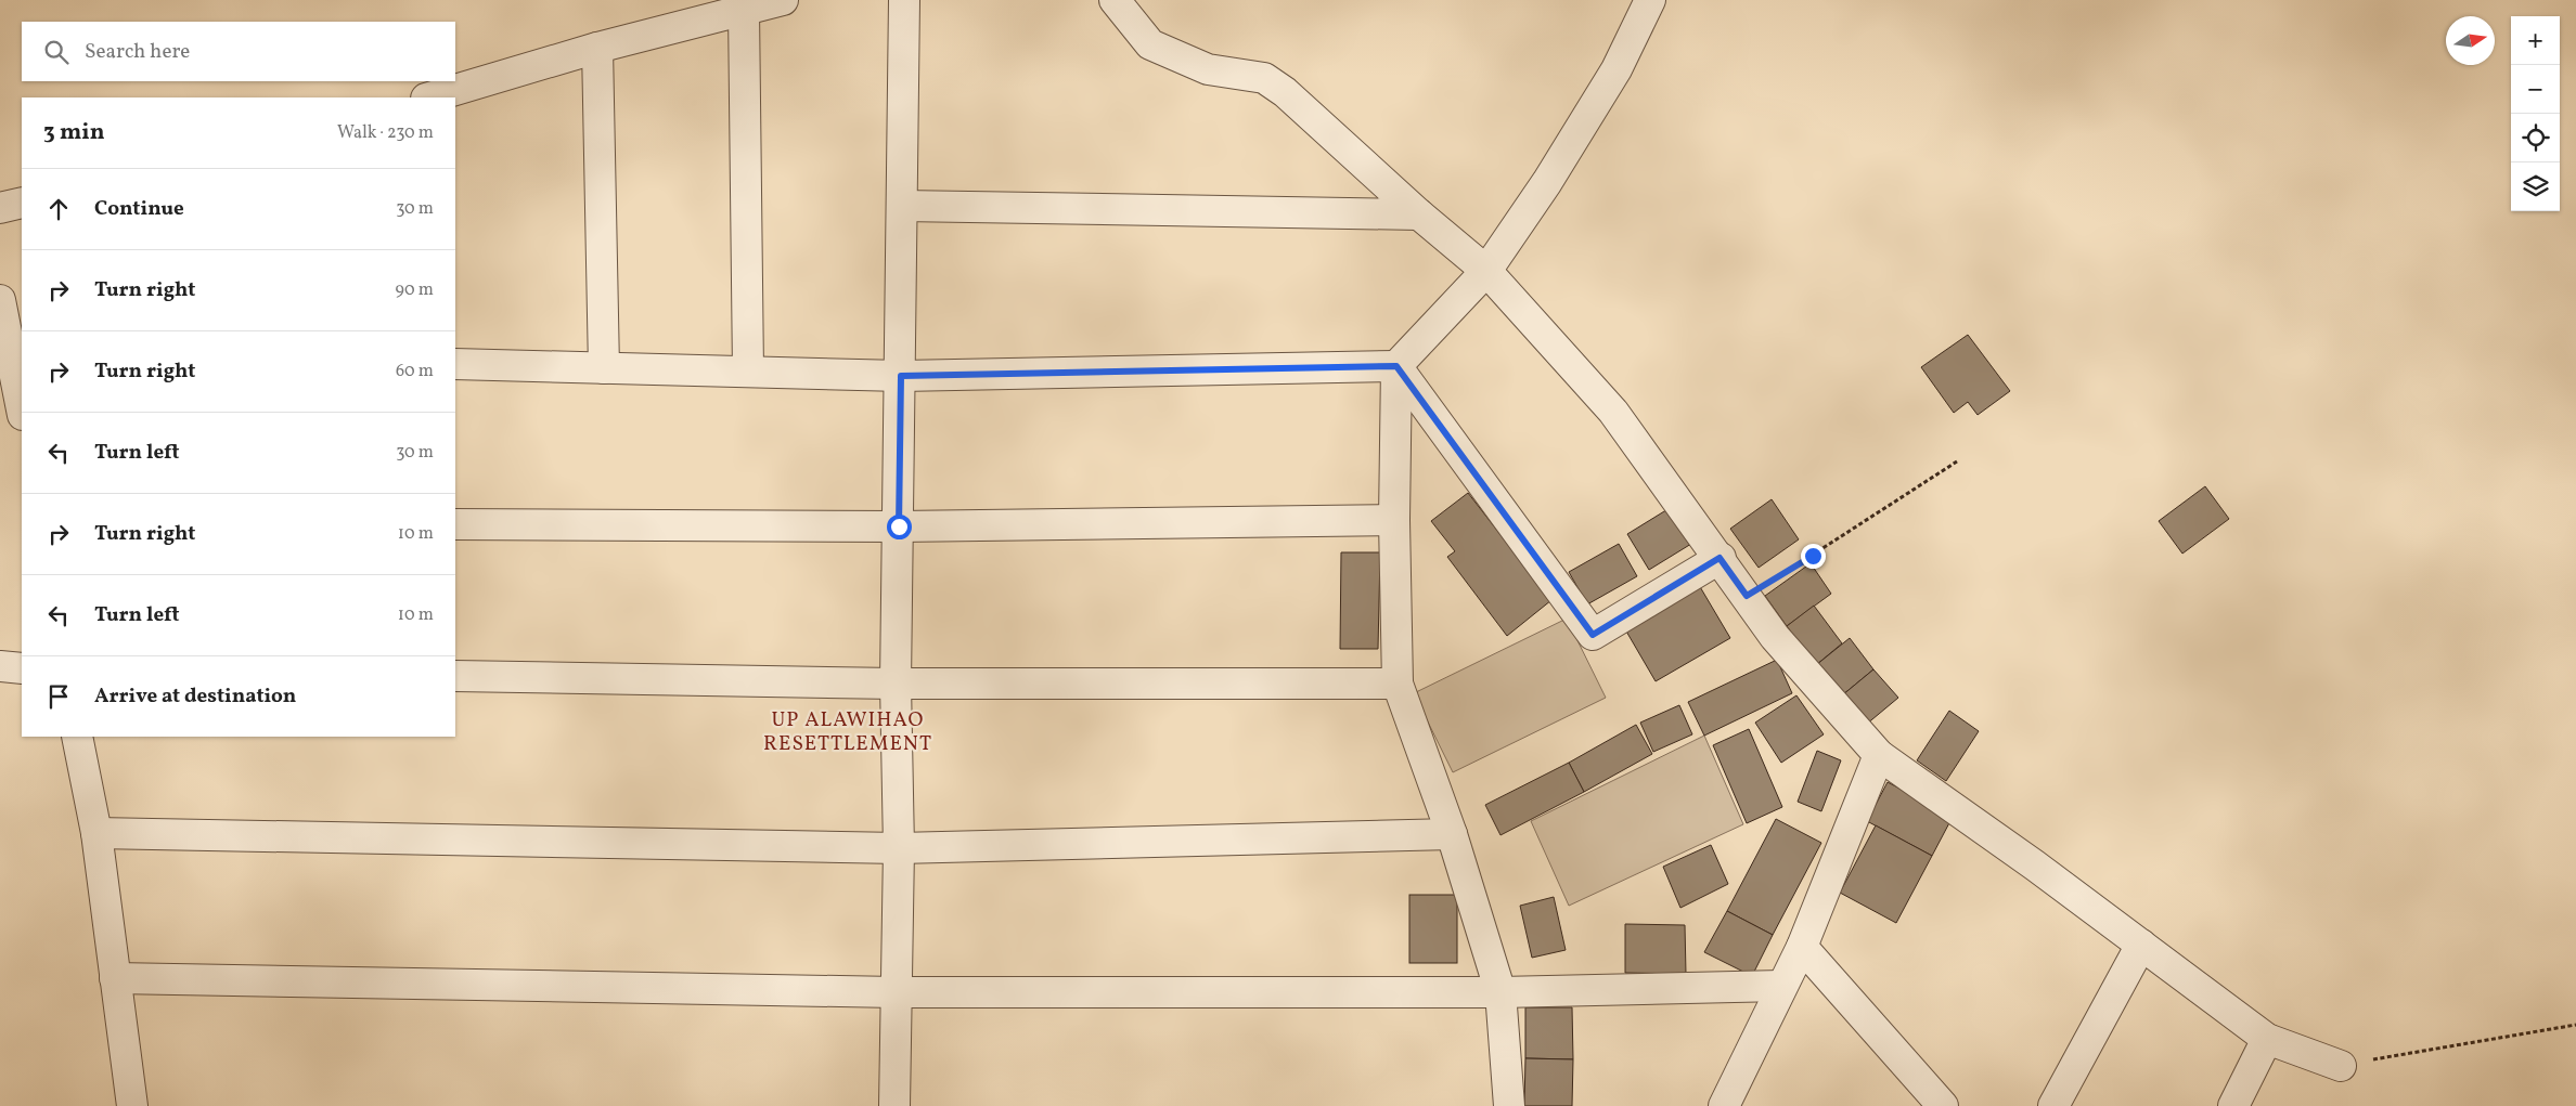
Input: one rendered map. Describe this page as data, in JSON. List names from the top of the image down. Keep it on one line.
{"districts":["UP ALAWIHAO RESETTLEMENT"],"north":"right","page":{"map_buttons":["+","−"],"search":"Search here","heading":["3 min","Walk · 230 m"],"list":[["Continue","30 m"],["Turn right","90 m"],["Turn right","60 m"],["Turn left","30 m"],["Turn right","10 m"],["Turn left","10 m"],"Arrive at destination"]}}
